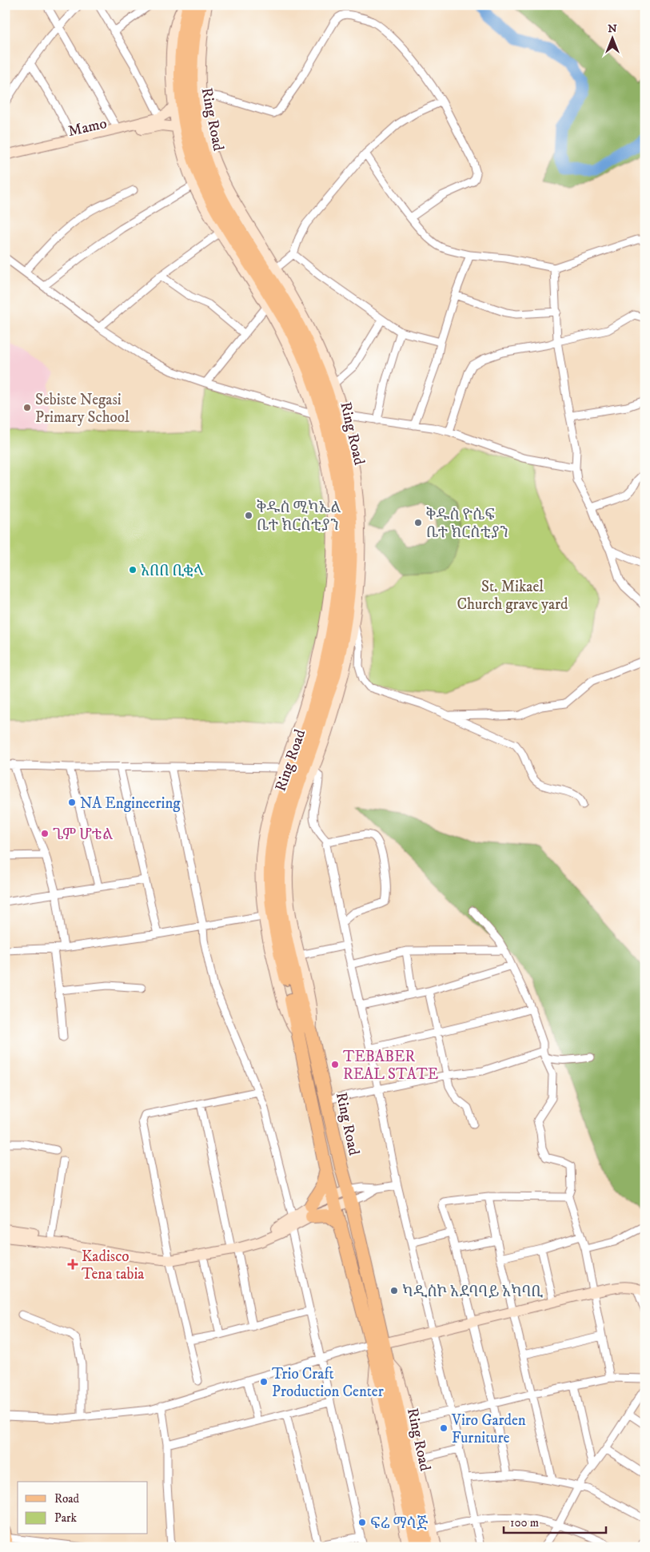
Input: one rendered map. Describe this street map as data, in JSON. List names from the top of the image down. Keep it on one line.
{"streets":{"highway":["Ring Road"],"street":["Mamo"]},"parks":["St. Mikael Church grave yard"],"places":{"other":["Sebiste Negasi Primary School","ቅዱስ ሚካኤል ቤተ ክርስቲያን","ቅዱስ ዮሴፍ ቤተ ክርስቲያን","አበበ ቢቂላ","NA Engineering","ጌም ሆቴል","TEBABER REAL STATE","ካዲስኮ አደባባይ አካባቢ","Trio Craft Production Center","Viro Garden Furniture","ፍሬ ማሳጅ"],"health":["Kadisco Tena tabia"]},"legend":["Road","Park"],"scale_bar":"100 m","north":"top"}
